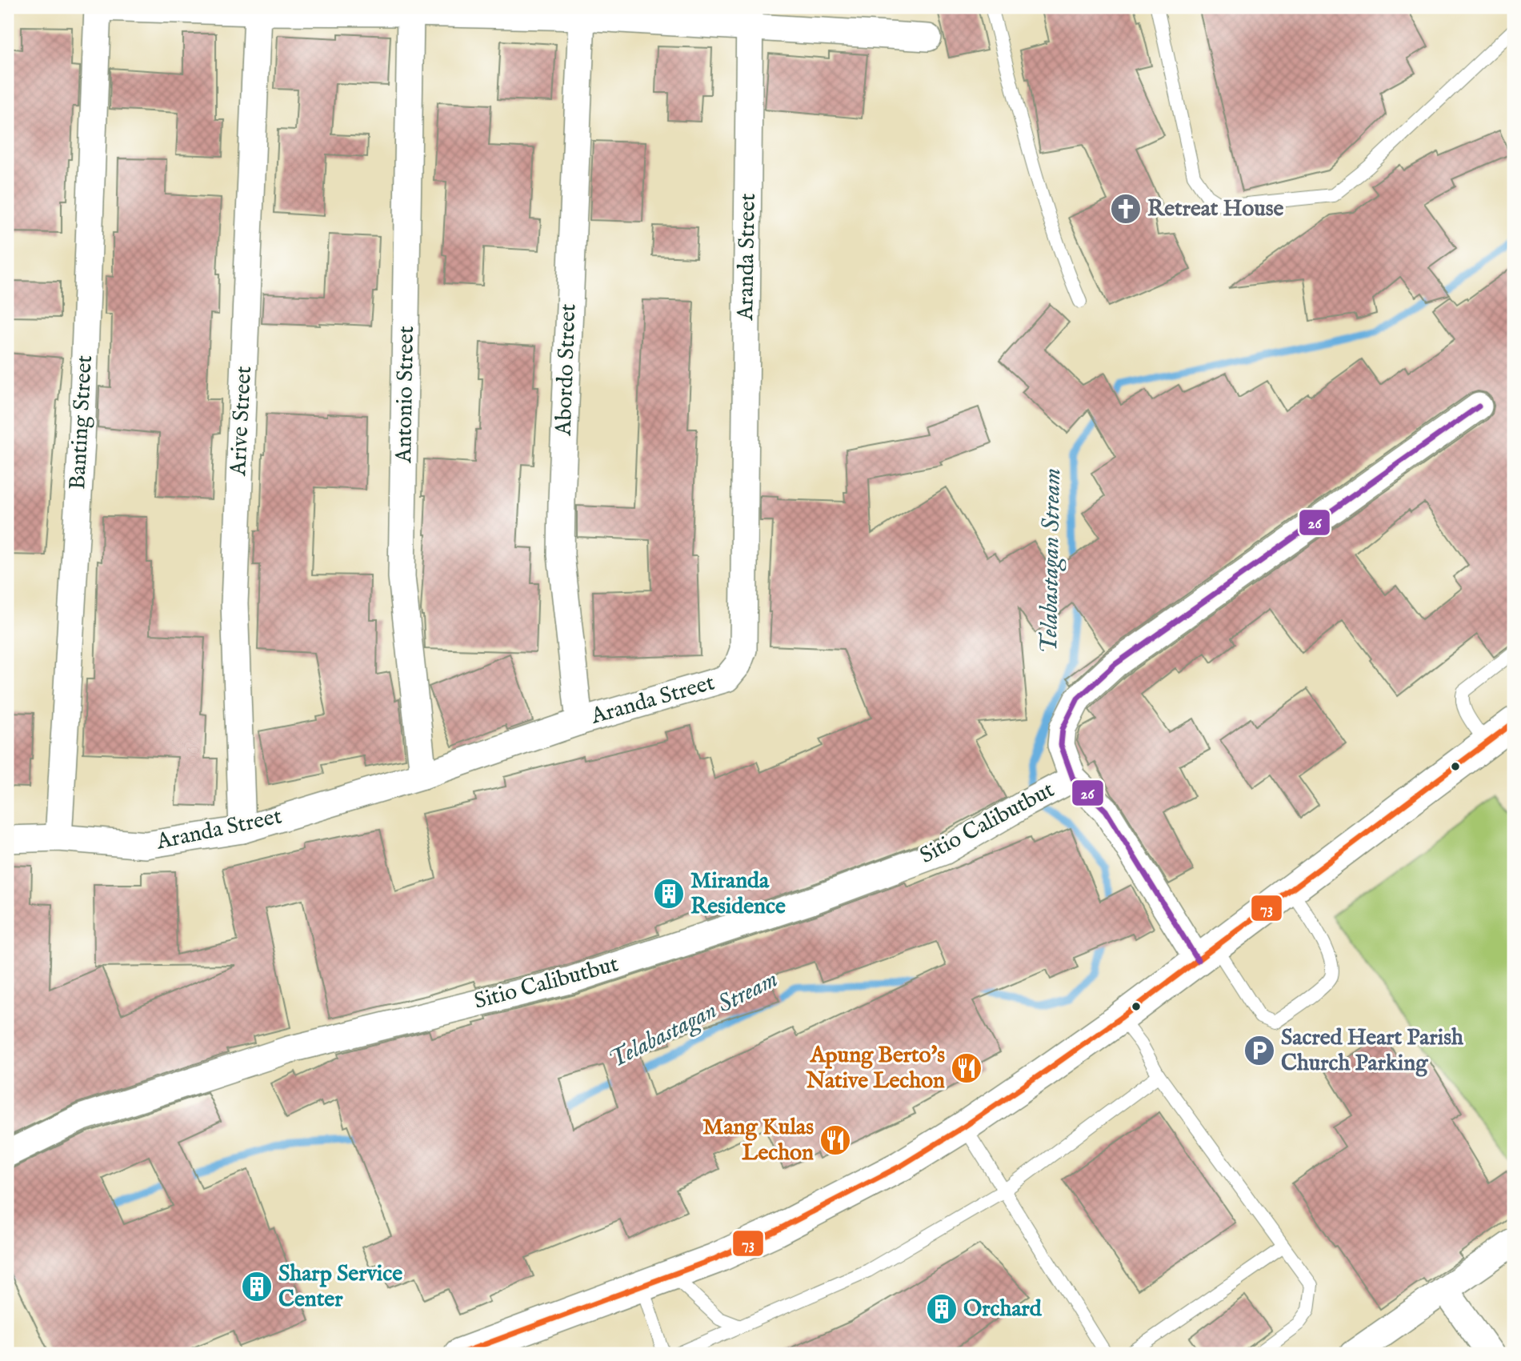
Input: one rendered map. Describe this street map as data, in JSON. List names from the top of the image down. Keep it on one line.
{"streets":{"street":["Aranda Street","Abordo Street","Antonio Street","Arive Street","Banting Street","Sitio Calibutbut"]},"crossings":[["Aranda Street","Abordo Street"],["Aranda Street","Antonio Street"],["Aranda Street","Arive Street"],["Aranda Street","Banting Street"]],"water":["Telabastagan Stream"],"places":{"church":["Retreat House"],"building":["Miranda Residence","Sharp Service Center","Orchard"],"parking":["Sacred Heart Parish Church Parking"],"restaurant":["Apung Berto's Native Lechon","Mang Kulas Lechon"]},"lines":["transit line 26","transit line 73"]}
